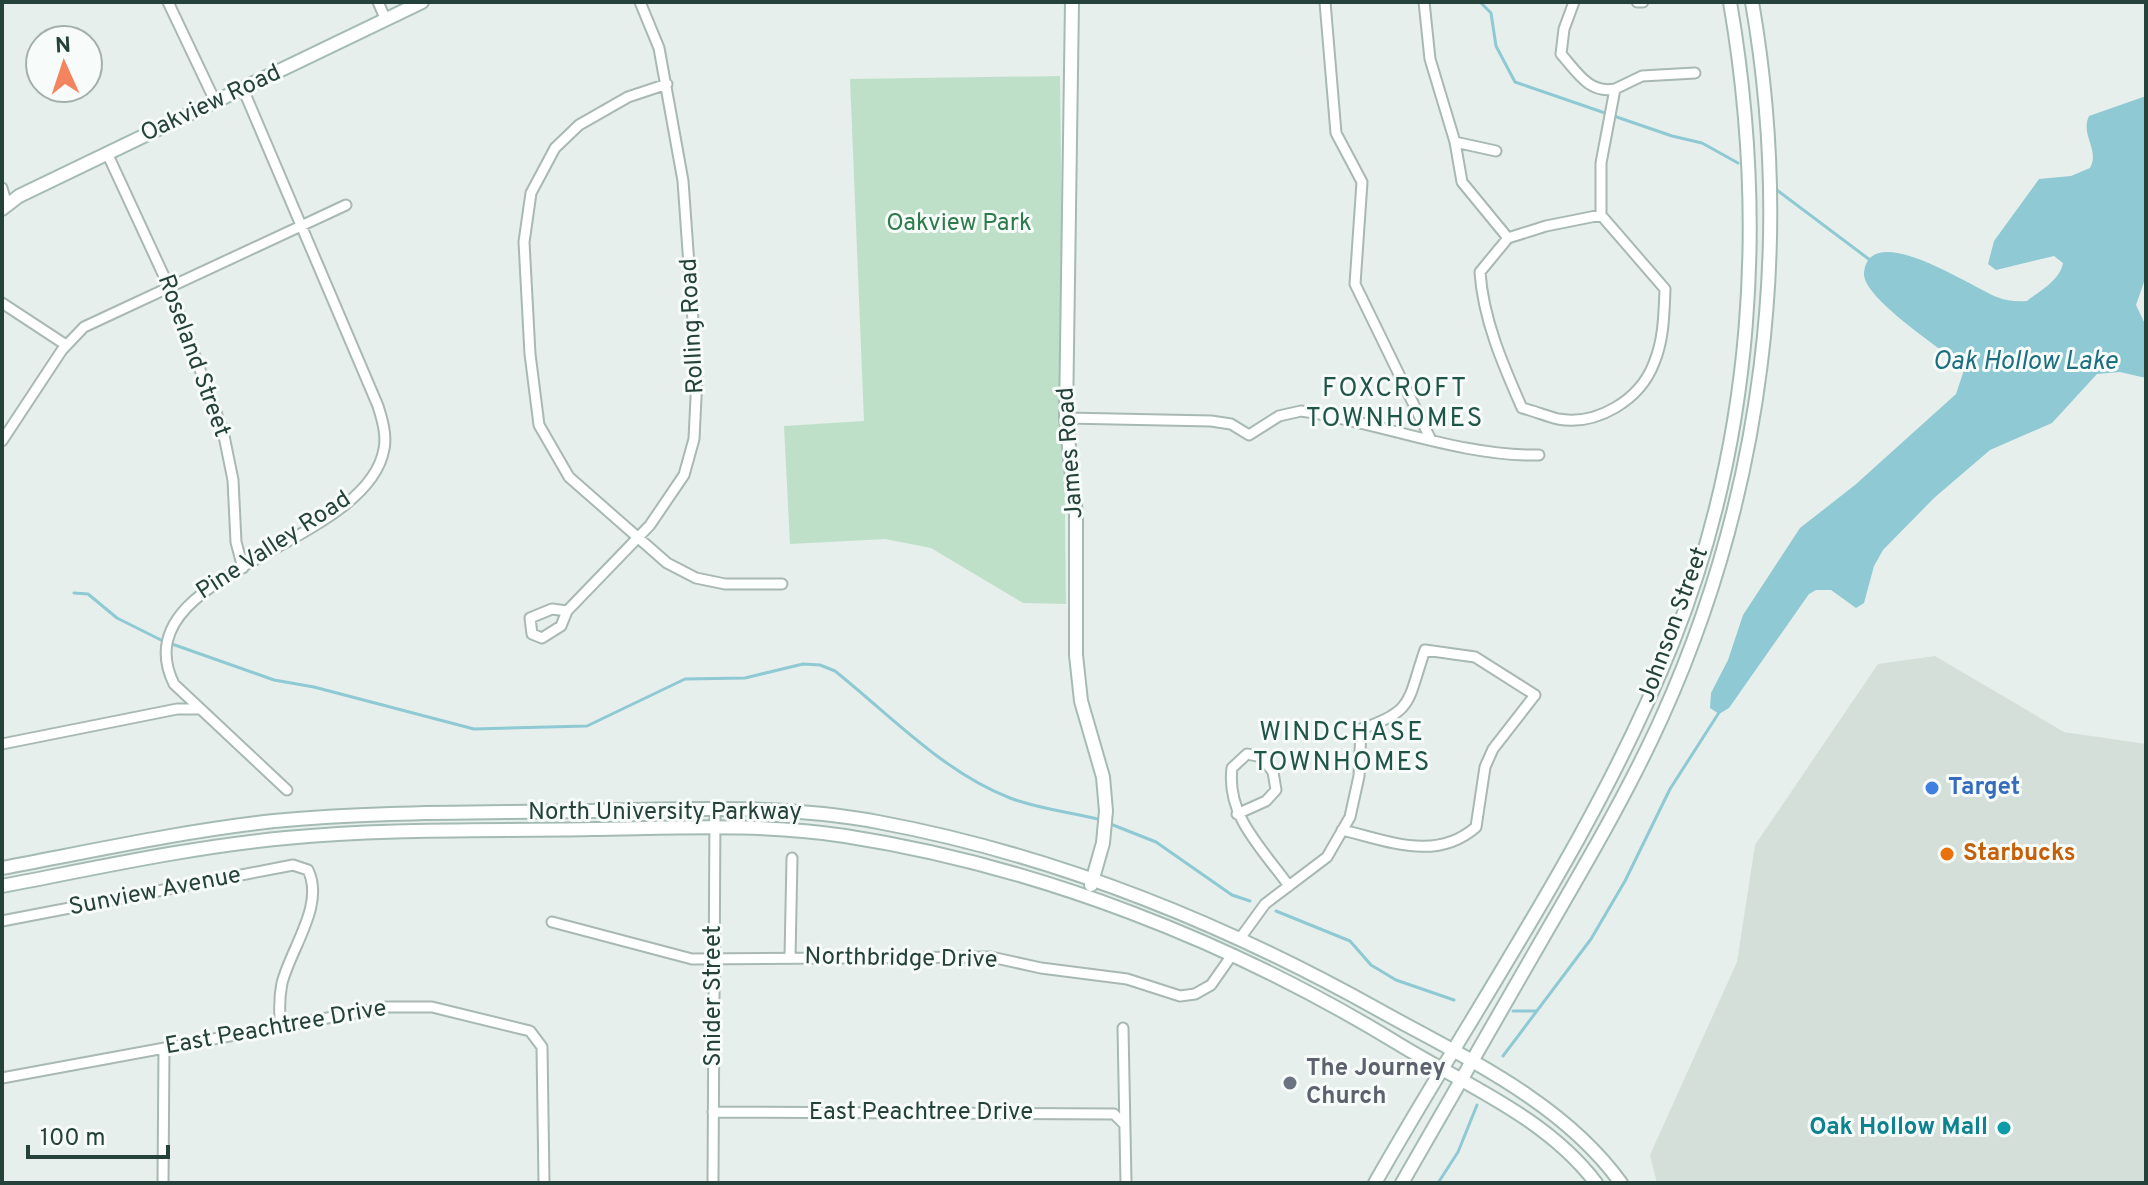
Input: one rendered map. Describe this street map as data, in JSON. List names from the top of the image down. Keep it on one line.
{"streets":{"main road":["Oakview Road","James Road","Johnson Street","North University Parkway"],"street":["Rolling Road","Roseland Street","Pine Valley Road","Sunview Avenue","Northbridge Drive","Snider Street","East Peachtree Drive"]},"crossings":[["Oakview Road","Roseland Street"],["Oakview Road","Pine Valley Road"],["Roseland Street","Pine Valley Road"],["James Road","North University Parkway"],["Johnson Street","North University Parkway"],["North University Parkway","Northbridge Drive"],["North University Parkway","Snider Street"],["Sunview Avenue","East Peachtree Drive"],["Northbridge Drive","Snider Street"],["Snider Street","East Peachtree Drive"]],"districts":["FOXCROFT TOWNHOMES","WINDCHASE TOWNHOMES"],"water":["Oak Hollow Lake"],"parks":["Oakview Park"],"places":["Target","Starbucks","The Journey Church","Oak Hollow Mall"],"scale_bar":"100 m","north":"top"}
